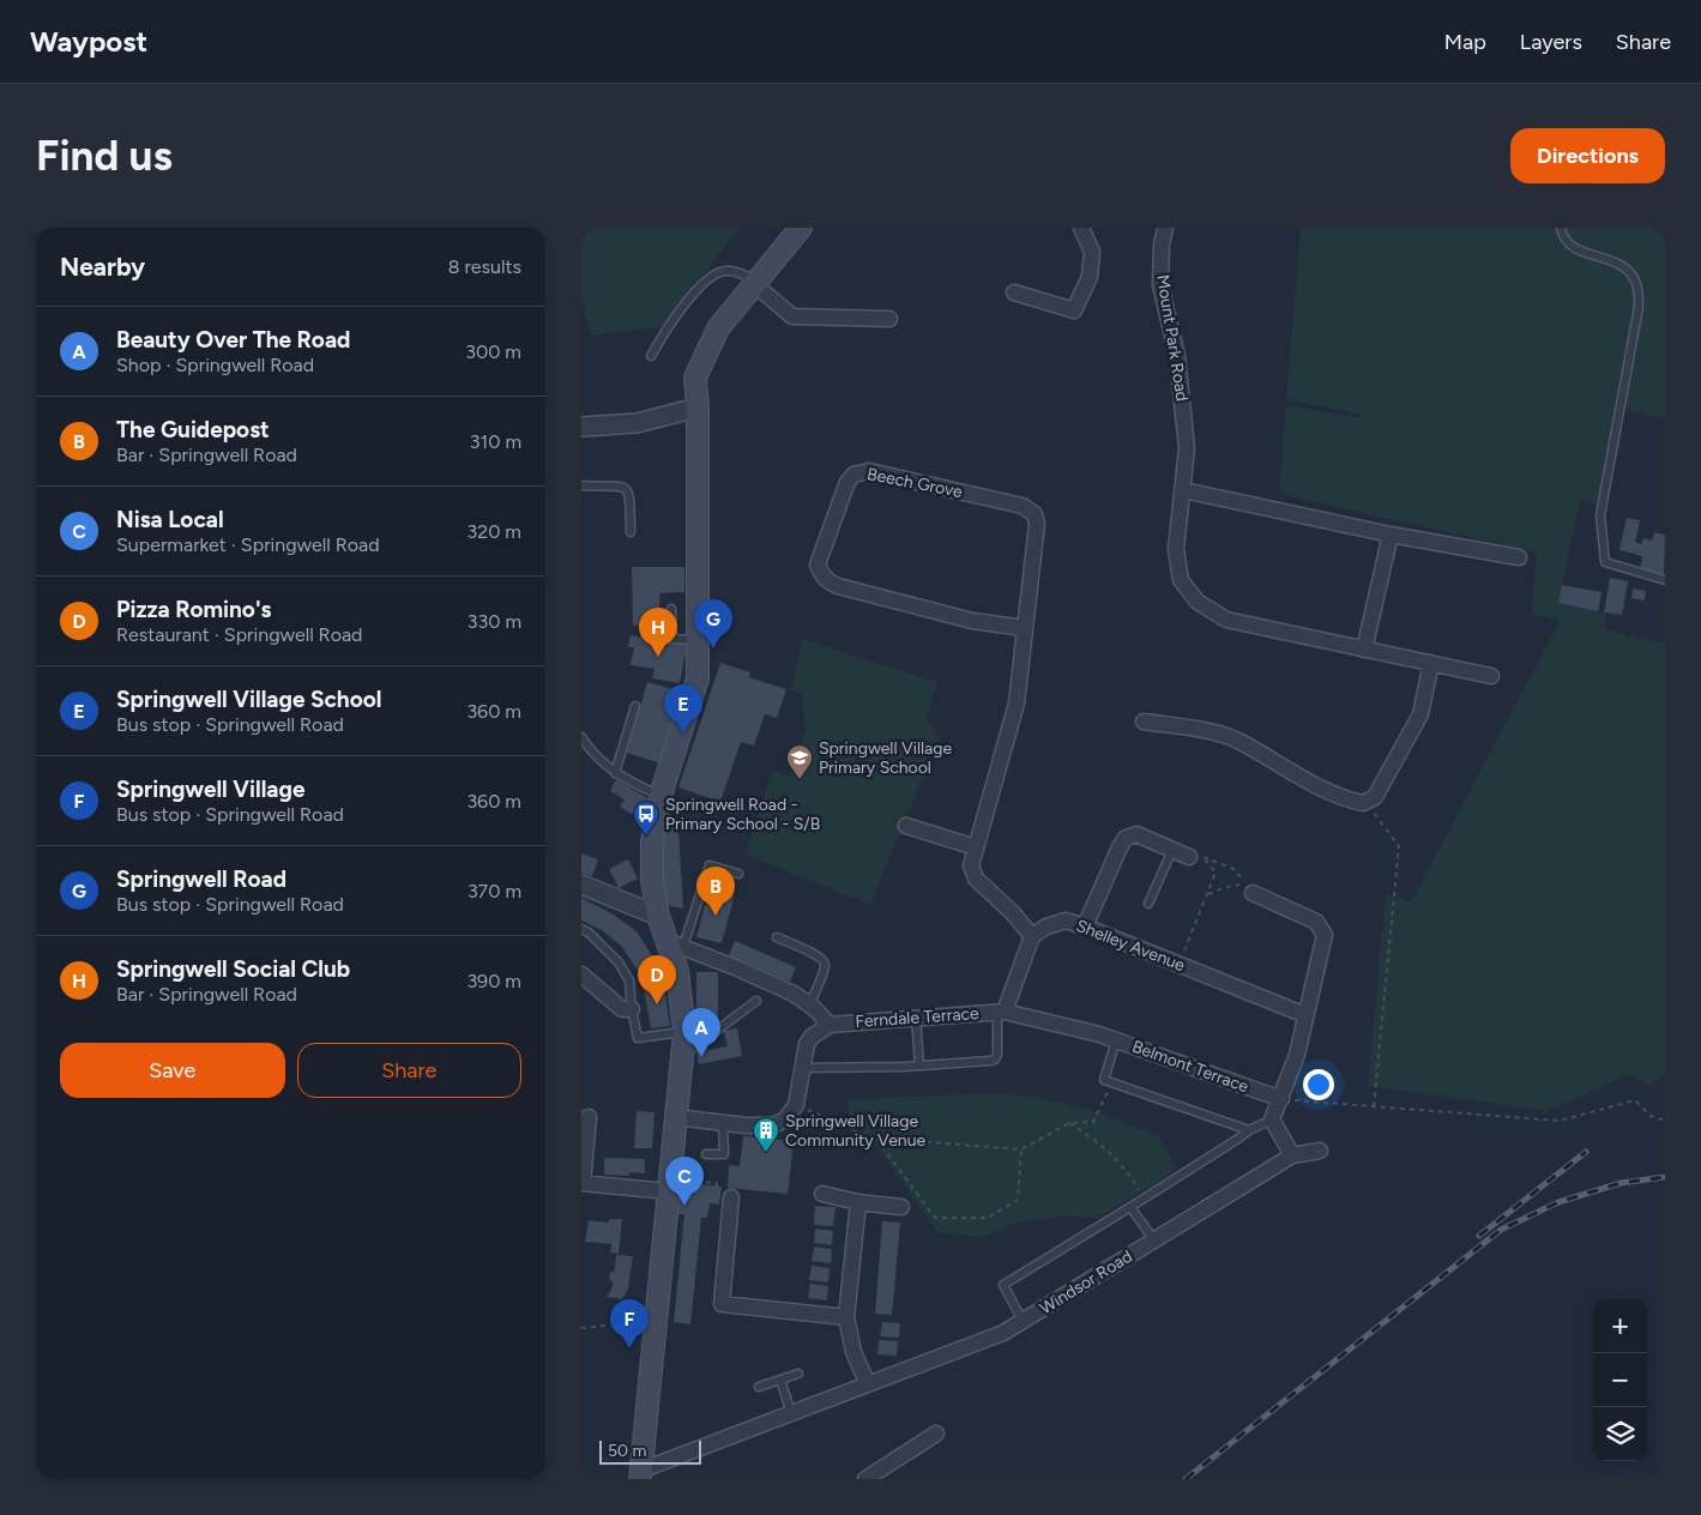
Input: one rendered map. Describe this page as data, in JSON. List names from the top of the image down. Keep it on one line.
{"streets":{"street":["Mount Park Road","Beech Grove","Shelley Avenue","Ferndale Terrace","Belmont Terrace","Windsor Road"]},"crossings":[["Beech Grove","Shelley Avenue"],["Ferndale Terrace","Belmont Terrace"]],"places":{"school or university":["Springwell Village Primary School"],"bus stop":["Springwell Road - Primary School - S/B"],"building":["Springwell Village Community Venue"]},"scale_bar":"50 m","page":{"header":"Waypost","nav":["Map","Layers","Share"],"buttons":["Directions",["Save","Share"]],"title":"Find us","heading":["Nearby","8 results"],"list":[{"mark":"A","name":"Beauty Over The Road","note":"Shop · Springwell Road","value":"300 m"},{"mark":"B","name":"The Guidepost","note":"Bar · Springwell Road","value":"310 m"},{"mark":"C","name":"Nisa Local","note":"Supermarket · Springwell Road","value":"320 m"},{"mark":"D","name":"Pizza Romino's","note":"Restaurant · Springwell Road","value":"330 m"},{"mark":"E","name":"Springwell Village School","note":"Bus stop · Springwell Road","value":"360 m"},{"mark":"F","name":"Springwell Village","note":"Bus stop · Springwell Road","value":"360 m"},{"mark":"G","name":"Springwell Road","note":"Bus stop · Springwell Road","value":"370 m"},{"mark":"H","name":"Springwell Social Club","note":"Bar · Springwell Road","value":"390 m"}],"pins":["G","H","E","B","D","A","C","F"],"map_buttons":["+","−"],"scale":"50 m"}}
